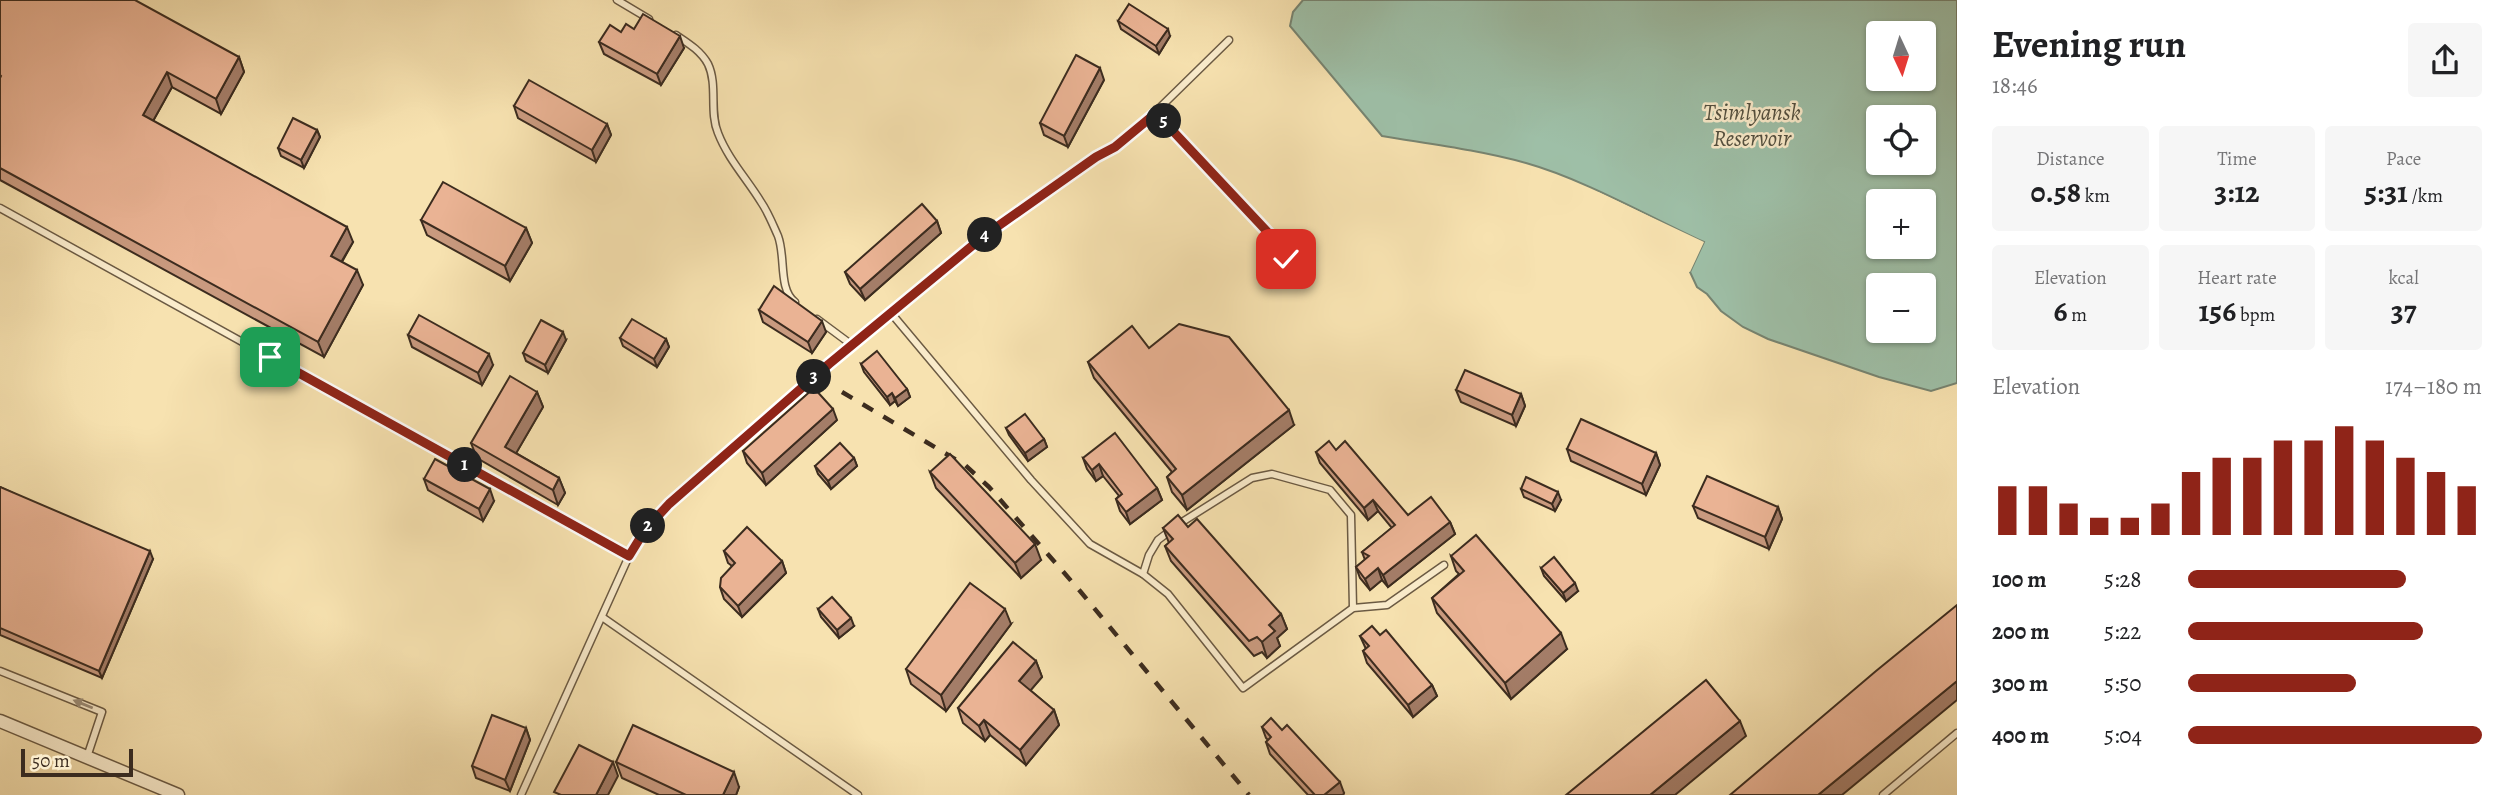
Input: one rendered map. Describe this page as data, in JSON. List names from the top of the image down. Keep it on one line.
{"water":["Tsimlyansk Reservoir"],"scale_bar":"50 m","north":"bottom","page":{"heading":["Evening run","18:46"],"map_buttons":["+","−"],"pins":["5","4","3","1","2"],"stats":[["Distance","0.58 km"],["Time","3:12"],["Pace","5:31 /km"],["Elevation","6 m"],["Heart rate","156 bpm"],["kcal","37"]],"chart":["Elevation","174–180 m"],"list":[{"name":"100 m","note":"5:28"},{"name":"200 m","note":"5:22"},{"name":"300 m","note":"5:50"},{"name":"400 m","note":"5:04"}],"scale":"50 m"}}
